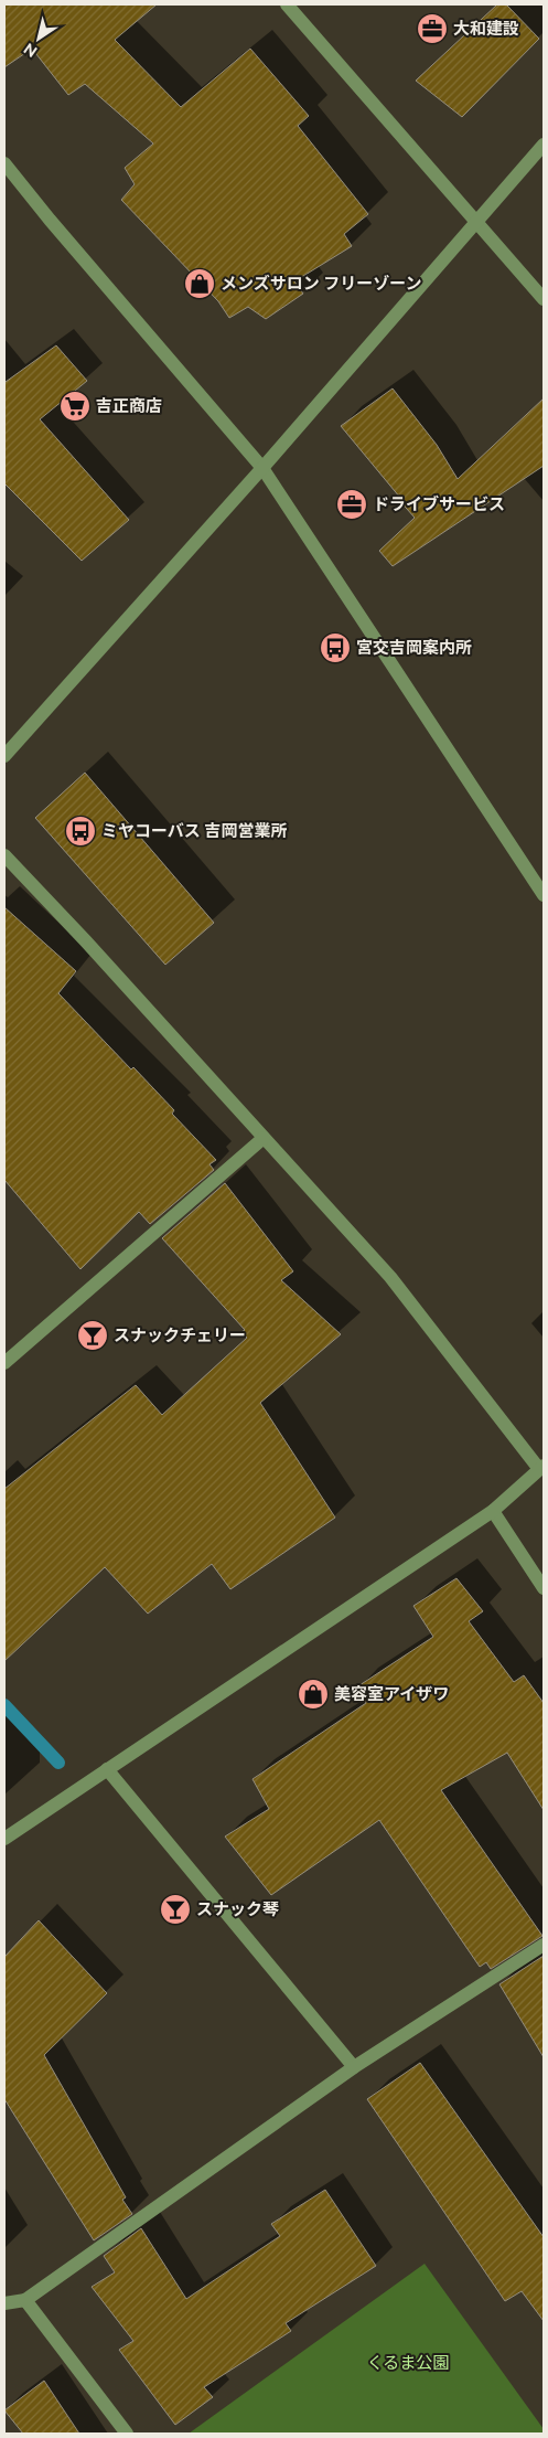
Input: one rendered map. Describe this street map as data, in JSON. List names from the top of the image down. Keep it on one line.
{"parks":["くるま公園"],"places":{"office":["大和建設","ドライブサービス"],"shop":["メンズサロン フリーゾーン","美容室アイザワ"],"supermarket":["吉正商店"],"bus stop":["宮交吉岡案内所","ミヤコーバス 吉岡営業所"],"bar":["スナックチェリー","スナック琴"]},"north":"bottom left"}
